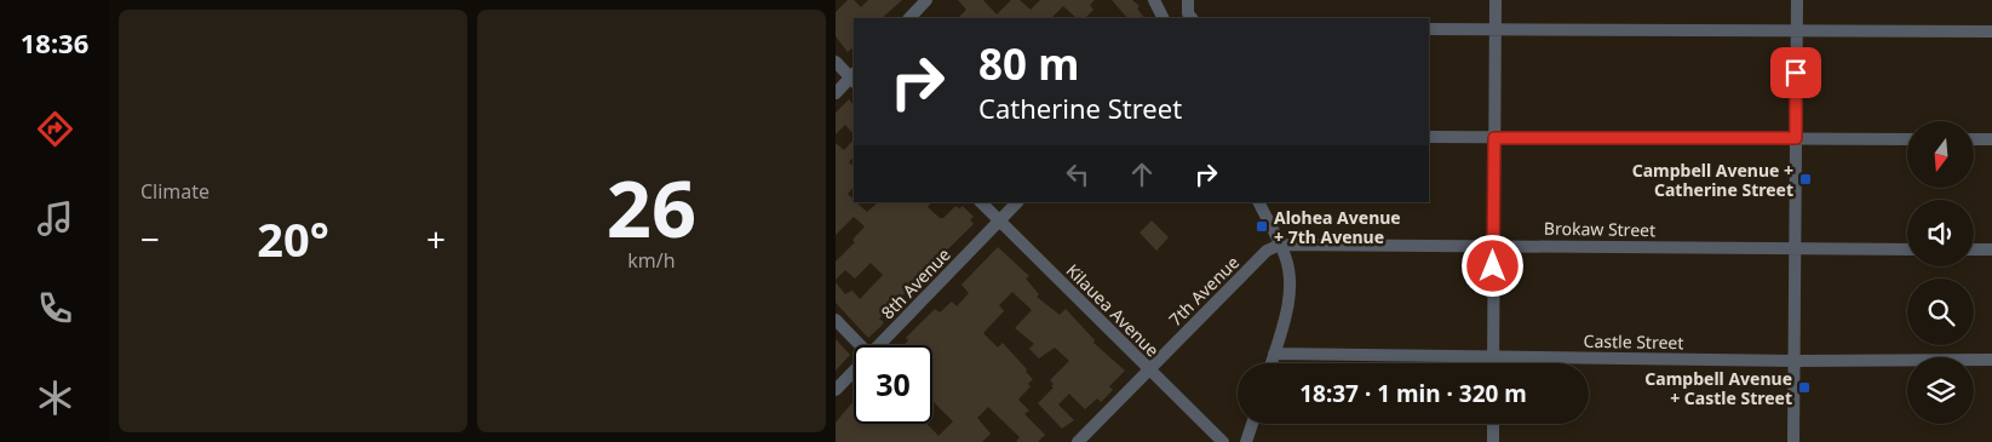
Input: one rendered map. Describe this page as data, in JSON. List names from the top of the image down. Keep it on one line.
{"streets":{"street":["Brokaw Street","8th Avenue","7th Avenue","Kilauea Avenue","Castle Street"]},"crossings":[["Brokaw Street","7th Avenue"],["8th Avenue","Kilauea Avenue"],["7th Avenue","Kilauea Avenue"]],"places":{"transit":["Campbell Avenue + Catherine Street","Alohea Avenue + 7th Avenue","Campbell Avenue + Castle Street"]},"north":"bottom","page":{"tabs":"18:36","tile":["Climate",["26","km/h"]],"turn":["80 m","Catherine Street"],"heat":["−","20°","+"],"limit":"30","trip":"18:37 · 1 min · 320 m"}}
